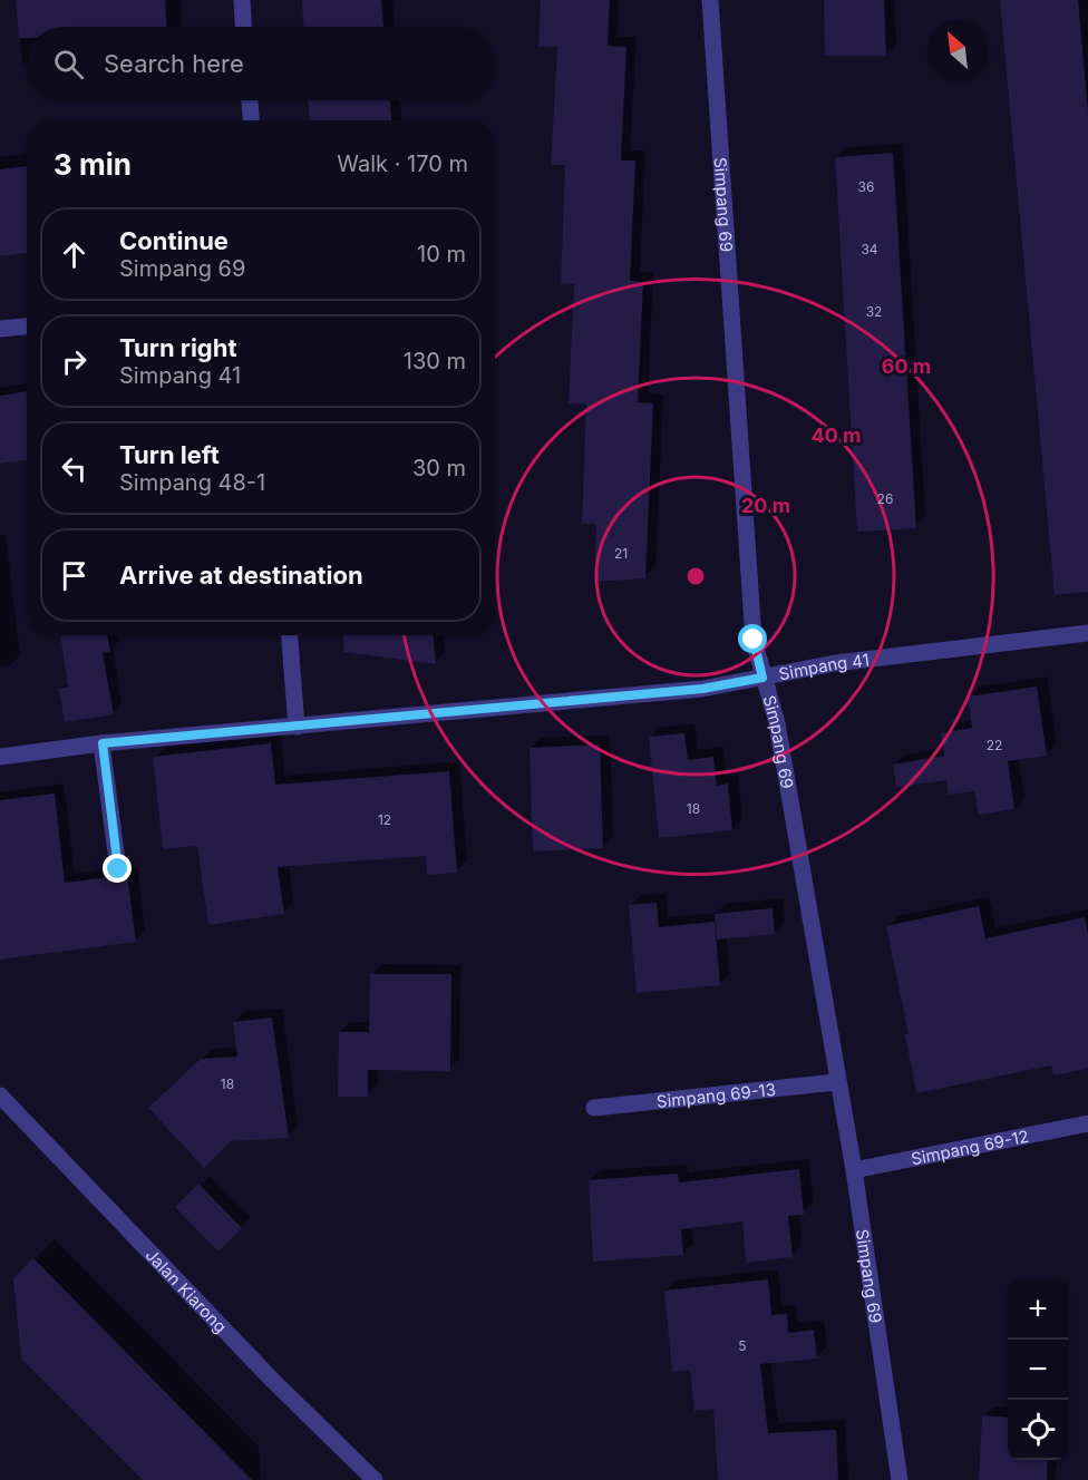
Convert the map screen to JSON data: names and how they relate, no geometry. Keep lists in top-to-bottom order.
{
  "streets": {
    "street": [
      "Simpang 69",
      "Simpang 41",
      "Simpang 69-13",
      "Simpang 69-12",
      "Jalan Kiarong"
    ]
  },
  "crossings": [
    ["Simpang 69", "Simpang 41"],
    ["Simpang 69", "Simpang 69-13"],
    ["Simpang 69", "Simpang 69-12"]
  ],
  "house_numbers": [
    "36",
    "34",
    "32",
    "26",
    "21",
    "22",
    "18",
    "12",
    "18",
    "5"
  ],
  "north": "top left",
  "page": {
    "search": "Search here",
    "heading": ["3 min", "Walk · 170 m"],
    "list": [
      ["Continue", "Simpang 69", "10 m"],
      ["Turn right", "Simpang 41", "130 m"],
      ["Turn left", "Simpang 48-1", "30 m"],
      "Arrive at destination"
    ],
    "map_buttons": ["+", "−"]
  },
  "rings": ["60 m", "40 m", "20 m"]
}
